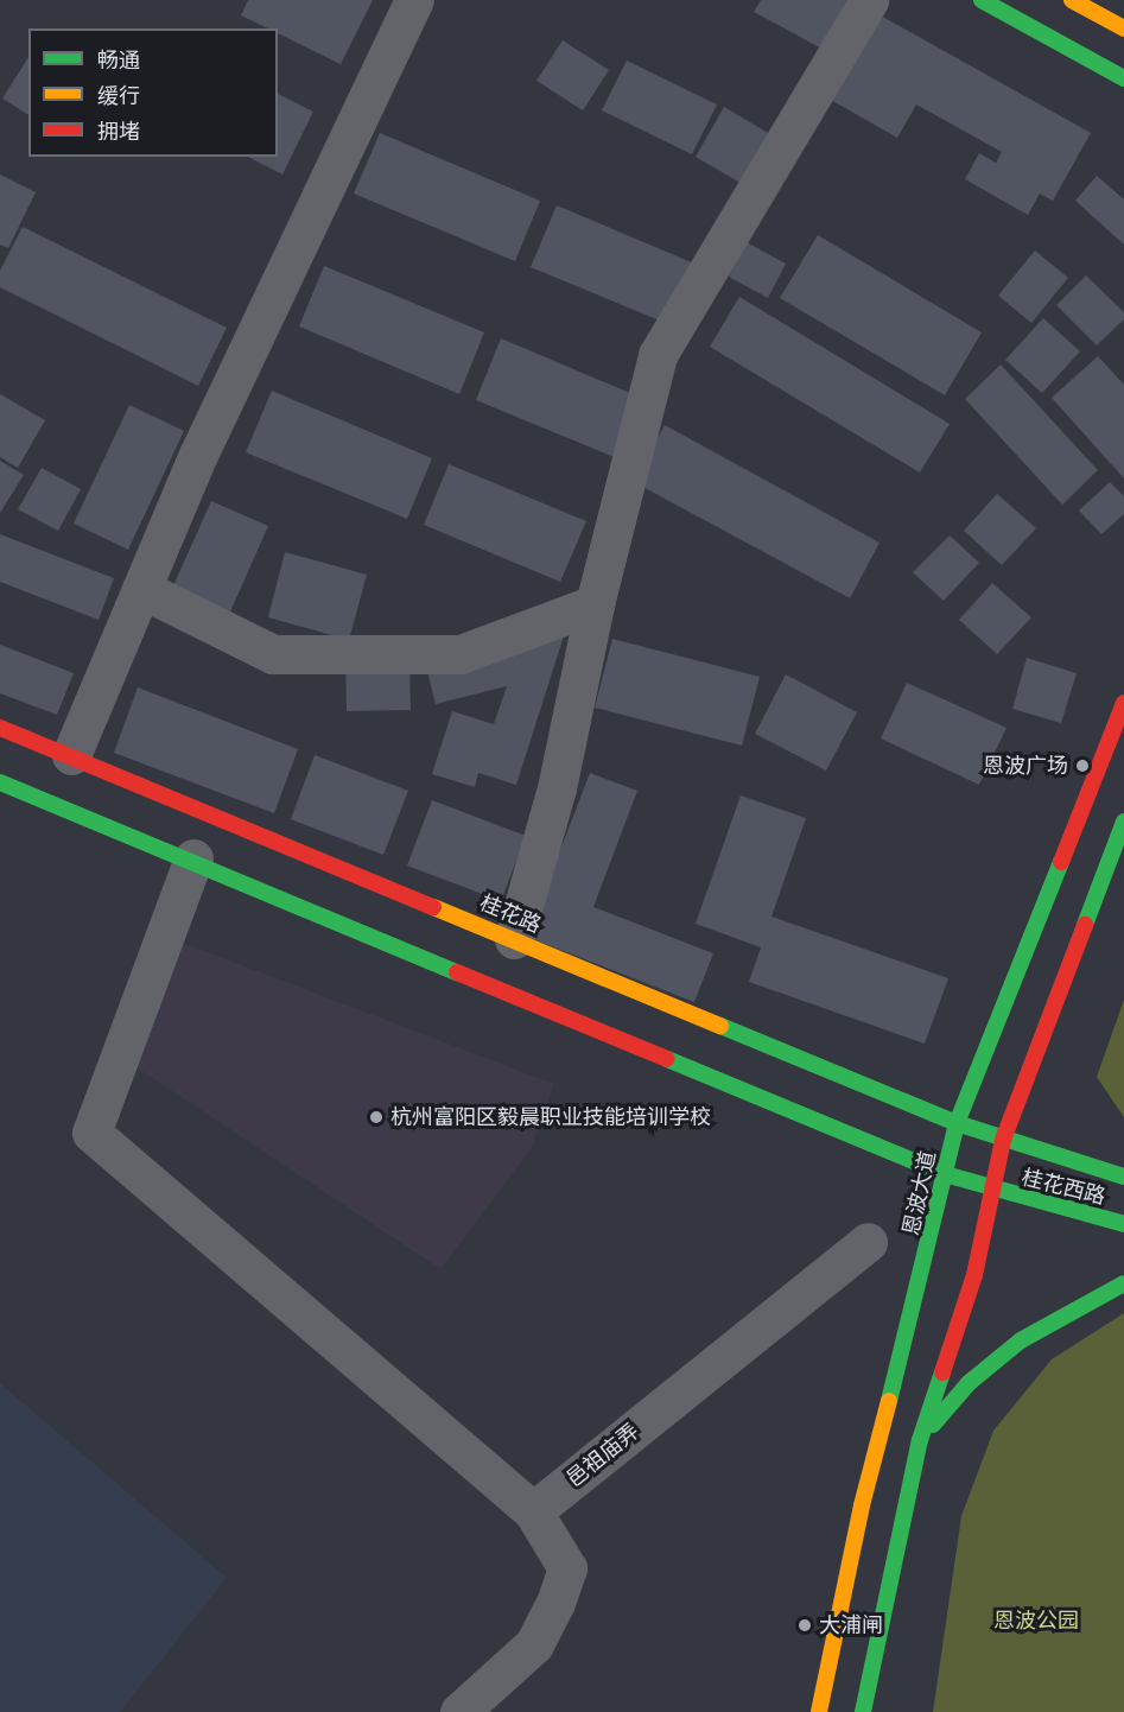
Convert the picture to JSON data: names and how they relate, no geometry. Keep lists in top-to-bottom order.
{
  "streets": {
    "main road": ["桂花路", "桂花西路", "恩波大道"],
    "street": ["邑祖庙弄"]
  },
  "crossings": [
    ["桂花路", "桂花西路"],
    ["桂花路", "恩波大道"],
    ["桂花西路", "恩波大道"]
  ],
  "parks": ["恩波公园"],
  "places": ["恩波广场", "杭州富阳区毅晨职业技能培训学校", "大浦闸"],
  "legend": ["畅通", "缓行", "拥堵"]
}
